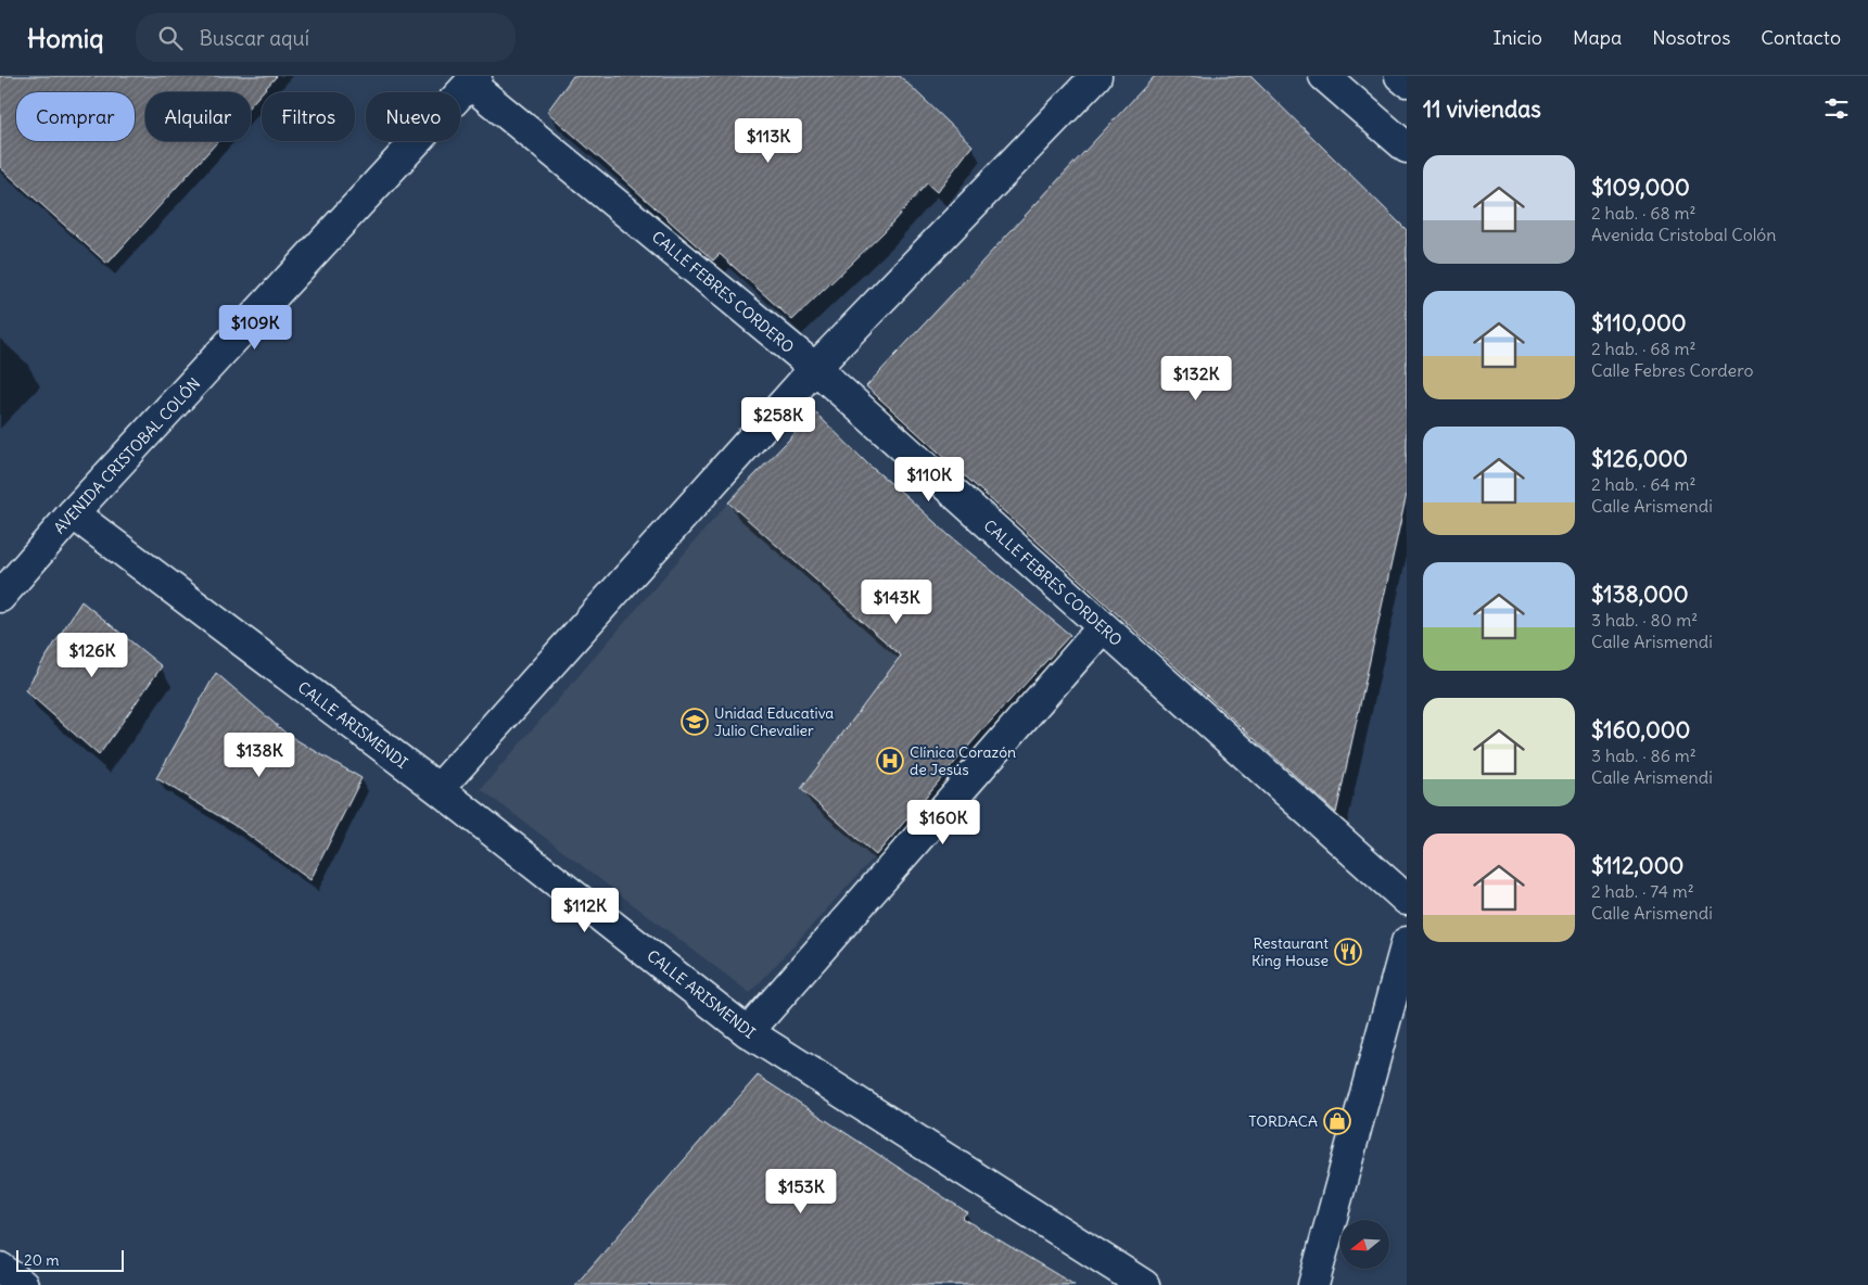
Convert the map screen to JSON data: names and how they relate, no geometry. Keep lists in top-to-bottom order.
{
  "streets": {
    "street": ["CALLE FEBRES CORDERO", "AVENIDA CRISTOBAL COLÓN", "CALLE ARISMENDI"]
  },
  "crossings": [
    ["CALLE FEBRES CORDERO", "AVENIDA CRISTOBAL COLÓN"],
    ["AVENIDA CRISTOBAL COLÓN", "CALLE ARISMENDI"]
  ],
  "places": {
    "school or university": ["Unidad Educativa Julio Chevalier"],
    "hospital": ["Clínica Corazón de Jesús"],
    "restaurant": ["Restaurant King House"],
    "shop": ["TORDACA"]
  },
  "scale_bar": "20 m",
  "north": "left",
  "page": {
    "header": "Homiq",
    "search": "Buscar aquí",
    "nav": [
      "Inicio",
      "Mapa",
      "Nosotros",
      "Contacto"
    ],
    "heading": "11 viviendas",
    "chip": [
      "Comprar",
      "Alquilar",
      "Filtros",
      "Nuevo"
    ],
    "price": [
      "$113K",
      "$109K",
      "$132K",
      "$258K",
      "$110K",
      "$143K",
      "$126K",
      "$138K",
      "$160K",
      "$112K",
      "$153K"
    ],
    "list": [
      {
        "name": "$109,000",
        "note": "2 hab. · 68 m² · Avenida Cristobal Colón"
      },
      {
        "name": "$110,000",
        "note": "2 hab. · 68 m² · Calle Febres Cordero"
      },
      {
        "name": "$126,000",
        "note": "2 hab. · 64 m² · Calle Arismendi"
      },
      {
        "name": "$138,000",
        "note": "3 hab. · 80 m² · Calle Arismendi"
      },
      {
        "name": "$160,000",
        "note": "3 hab. · 86 m² · Calle Arismendi"
      },
      {
        "name": "$112,000",
        "note": "2 hab. · 74 m² · Calle Arismendi"
      }
    ],
    "scale": "20 m"
  }
}
